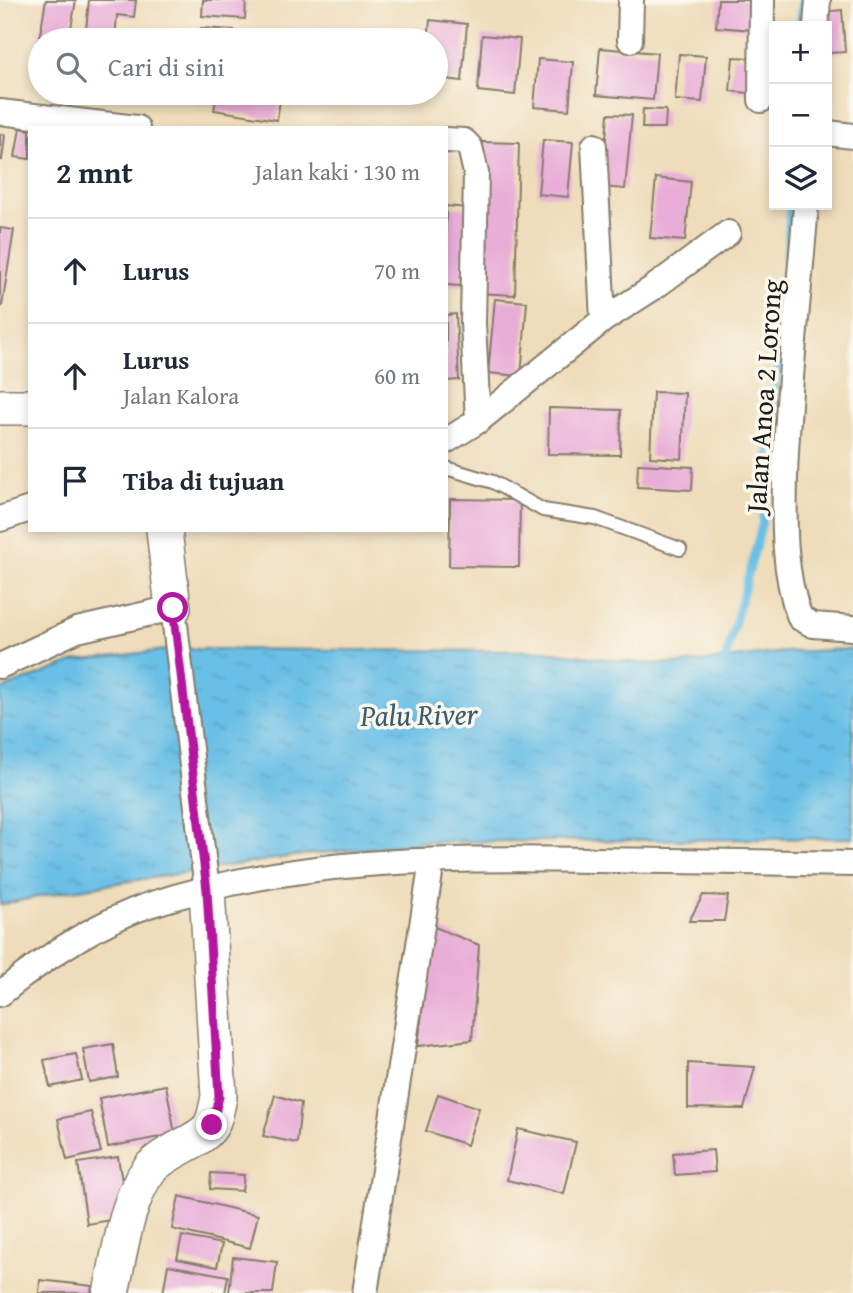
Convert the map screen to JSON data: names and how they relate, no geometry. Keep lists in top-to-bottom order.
{
  "streets": {
    "street": ["Jalan Anoa 2 Lorong"]
  },
  "water": ["Palu River"],
  "page": {
    "map_buttons": ["+", "−"],
    "search": "Cari di sini",
    "heading": ["2 mnt", "Jalan kaki · 130 m"],
    "list": [
      ["Lurus", "70 m"],
      ["Lurus", "Jalan Kalora", "60 m"],
      "Tiba di tujuan"
    ]
  }
}
